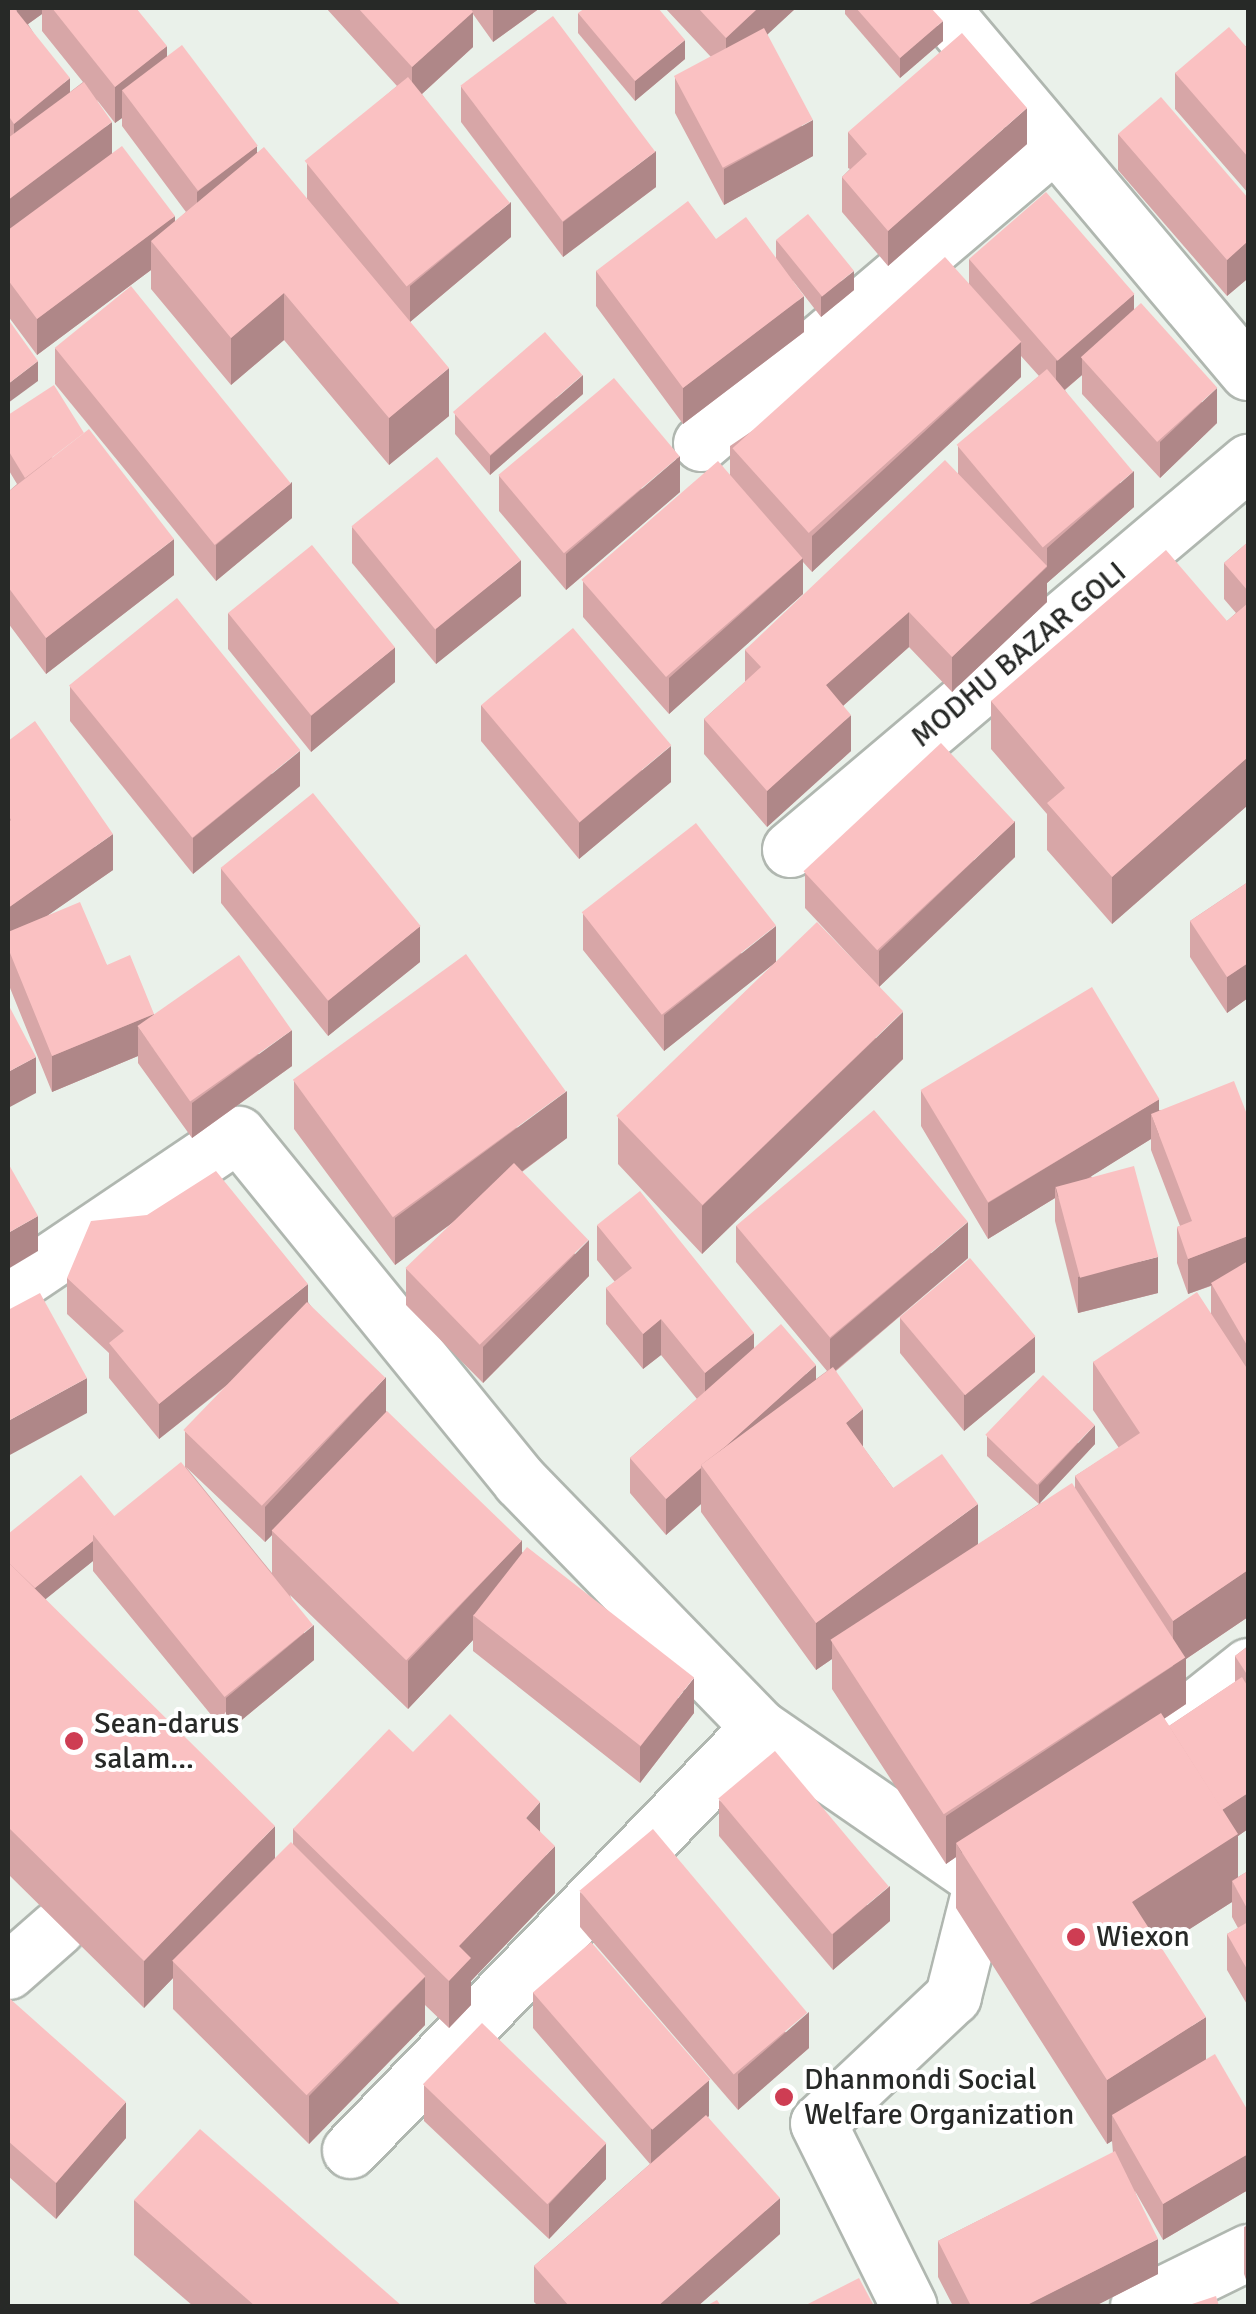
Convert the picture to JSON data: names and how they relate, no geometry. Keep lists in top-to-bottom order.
{
  "streets": {
    "street": ["MODHU BAZAR GOLI"]
  },
  "places": ["Sean-darus salam...", "Wiexon", "Dhanmondi Social Welfare Organization"]
}
